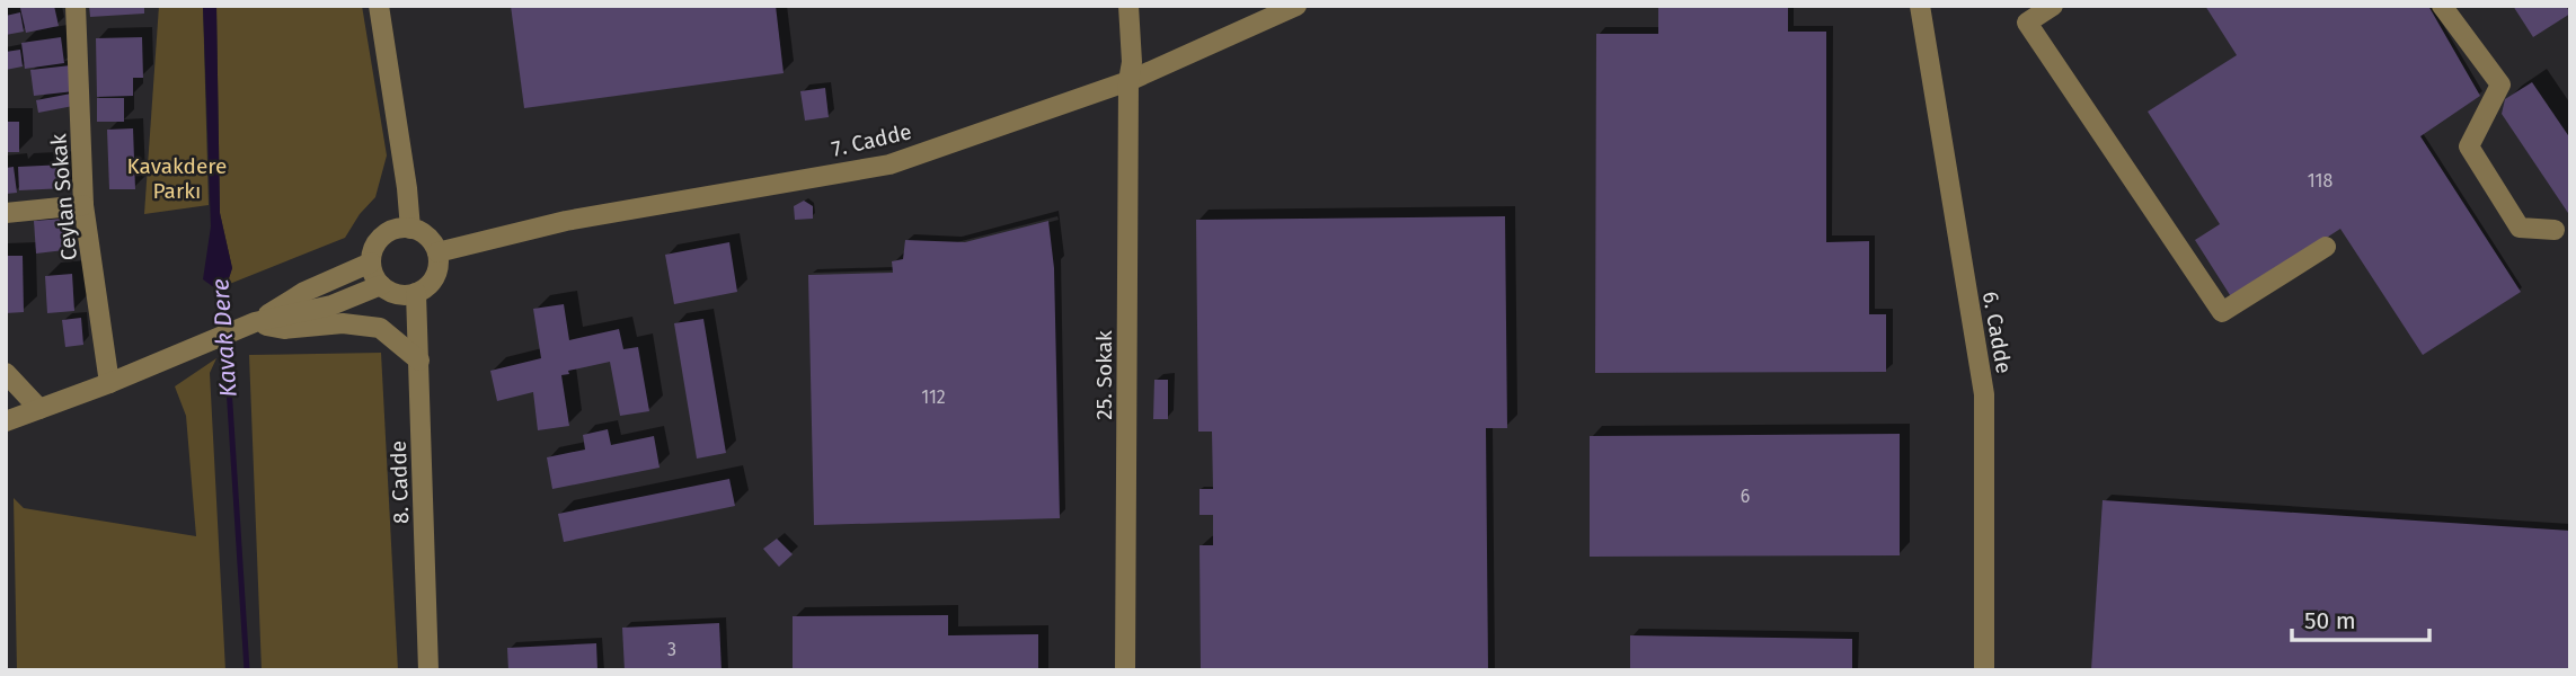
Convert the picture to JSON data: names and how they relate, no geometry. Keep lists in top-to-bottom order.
{
  "streets": {
    "street": [
      "7. Cadde",
      "Ceylan Sokak",
      "6. Cadde",
      "25. Sokak",
      "8. Cadde"
    ]
  },
  "crossings": [
    ["7. Cadde", "25. Sokak"],
    ["7. Cadde", "8. Cadde"]
  ],
  "water": ["Kavak Dere"],
  "parks": ["Kavakdere Parkı"],
  "house_numbers": [
    "118",
    "112",
    "6",
    "3"
  ],
  "scale_bar": "50 m"
}
